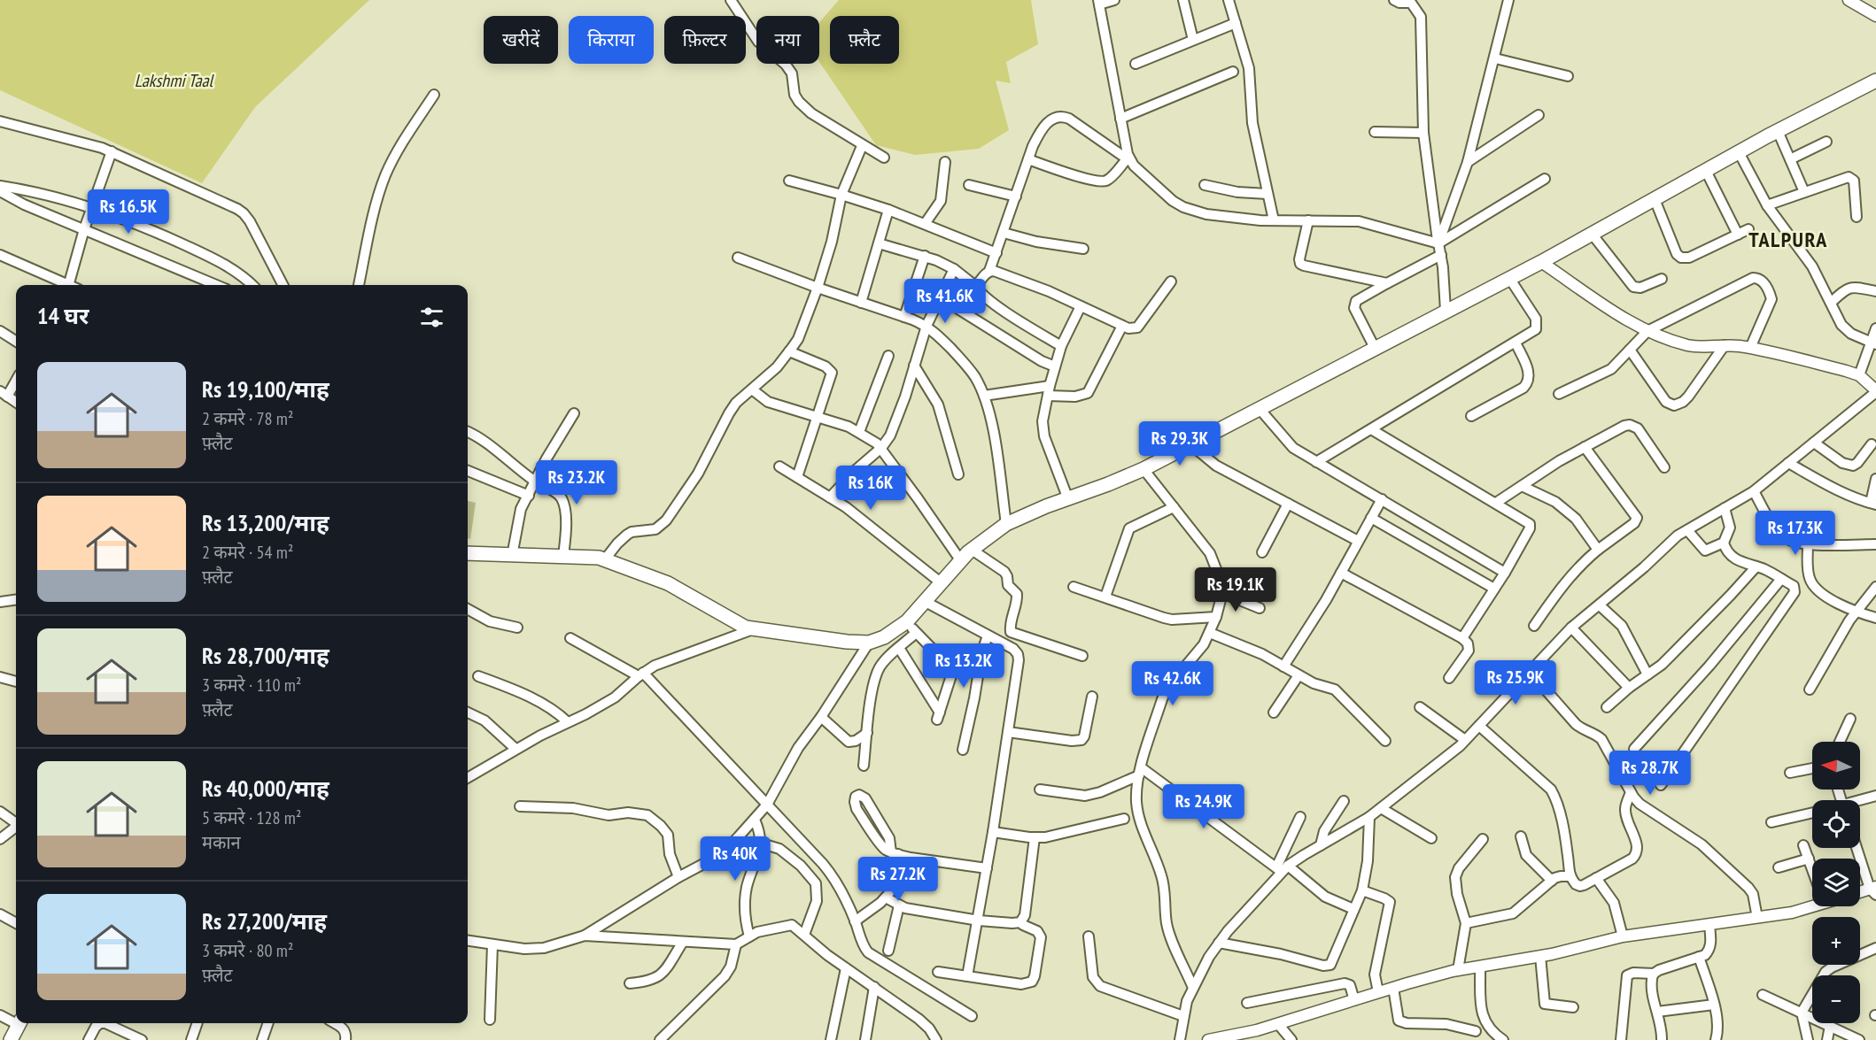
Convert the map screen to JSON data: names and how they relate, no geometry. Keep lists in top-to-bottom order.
{
  "districts": ["TALPURA"],
  "water": ["Lakshmi Taal"],
  "north": "left",
  "page": {
    "chip": [
      "खरीदें",
      "किराया",
      "फ़िल्टर",
      "नया",
      "फ़्लैट"
    ],
    "price": [
      "Rs 16.5K",
      "Rs 41.6K",
      "Rs 29.3K",
      "Rs 23.2K",
      "Rs 16K",
      "Rs 17.3K",
      "Rs 19.1K",
      "Rs 13.2K",
      "Rs 25.9K",
      "Rs 42.6K",
      "Rs 28.7K",
      "Rs 24.9K",
      "Rs 40K",
      "Rs 27.2K"
    ],
    "heading": "14 घर",
    "list": [
      {
        "name": "Rs 19,100/माह",
        "note": "2 कमरे · 78 m² · फ़्लैट"
      },
      {
        "name": "Rs 13,200/माह",
        "note": "2 कमरे · 54 m² · फ़्लैट"
      },
      {
        "name": "Rs 28,700/माह",
        "note": "3 कमरे · 110 m² · फ़्लैट"
      },
      {
        "name": "Rs 40,000/माह",
        "note": "5 कमरे · 128 m² · मकान"
      },
      {
        "name": "Rs 27,200/माह",
        "note": "3 कमरे · 80 m² · फ़्लैट"
      }
    ],
    "map_buttons": ["+", "−"]
  }
}
